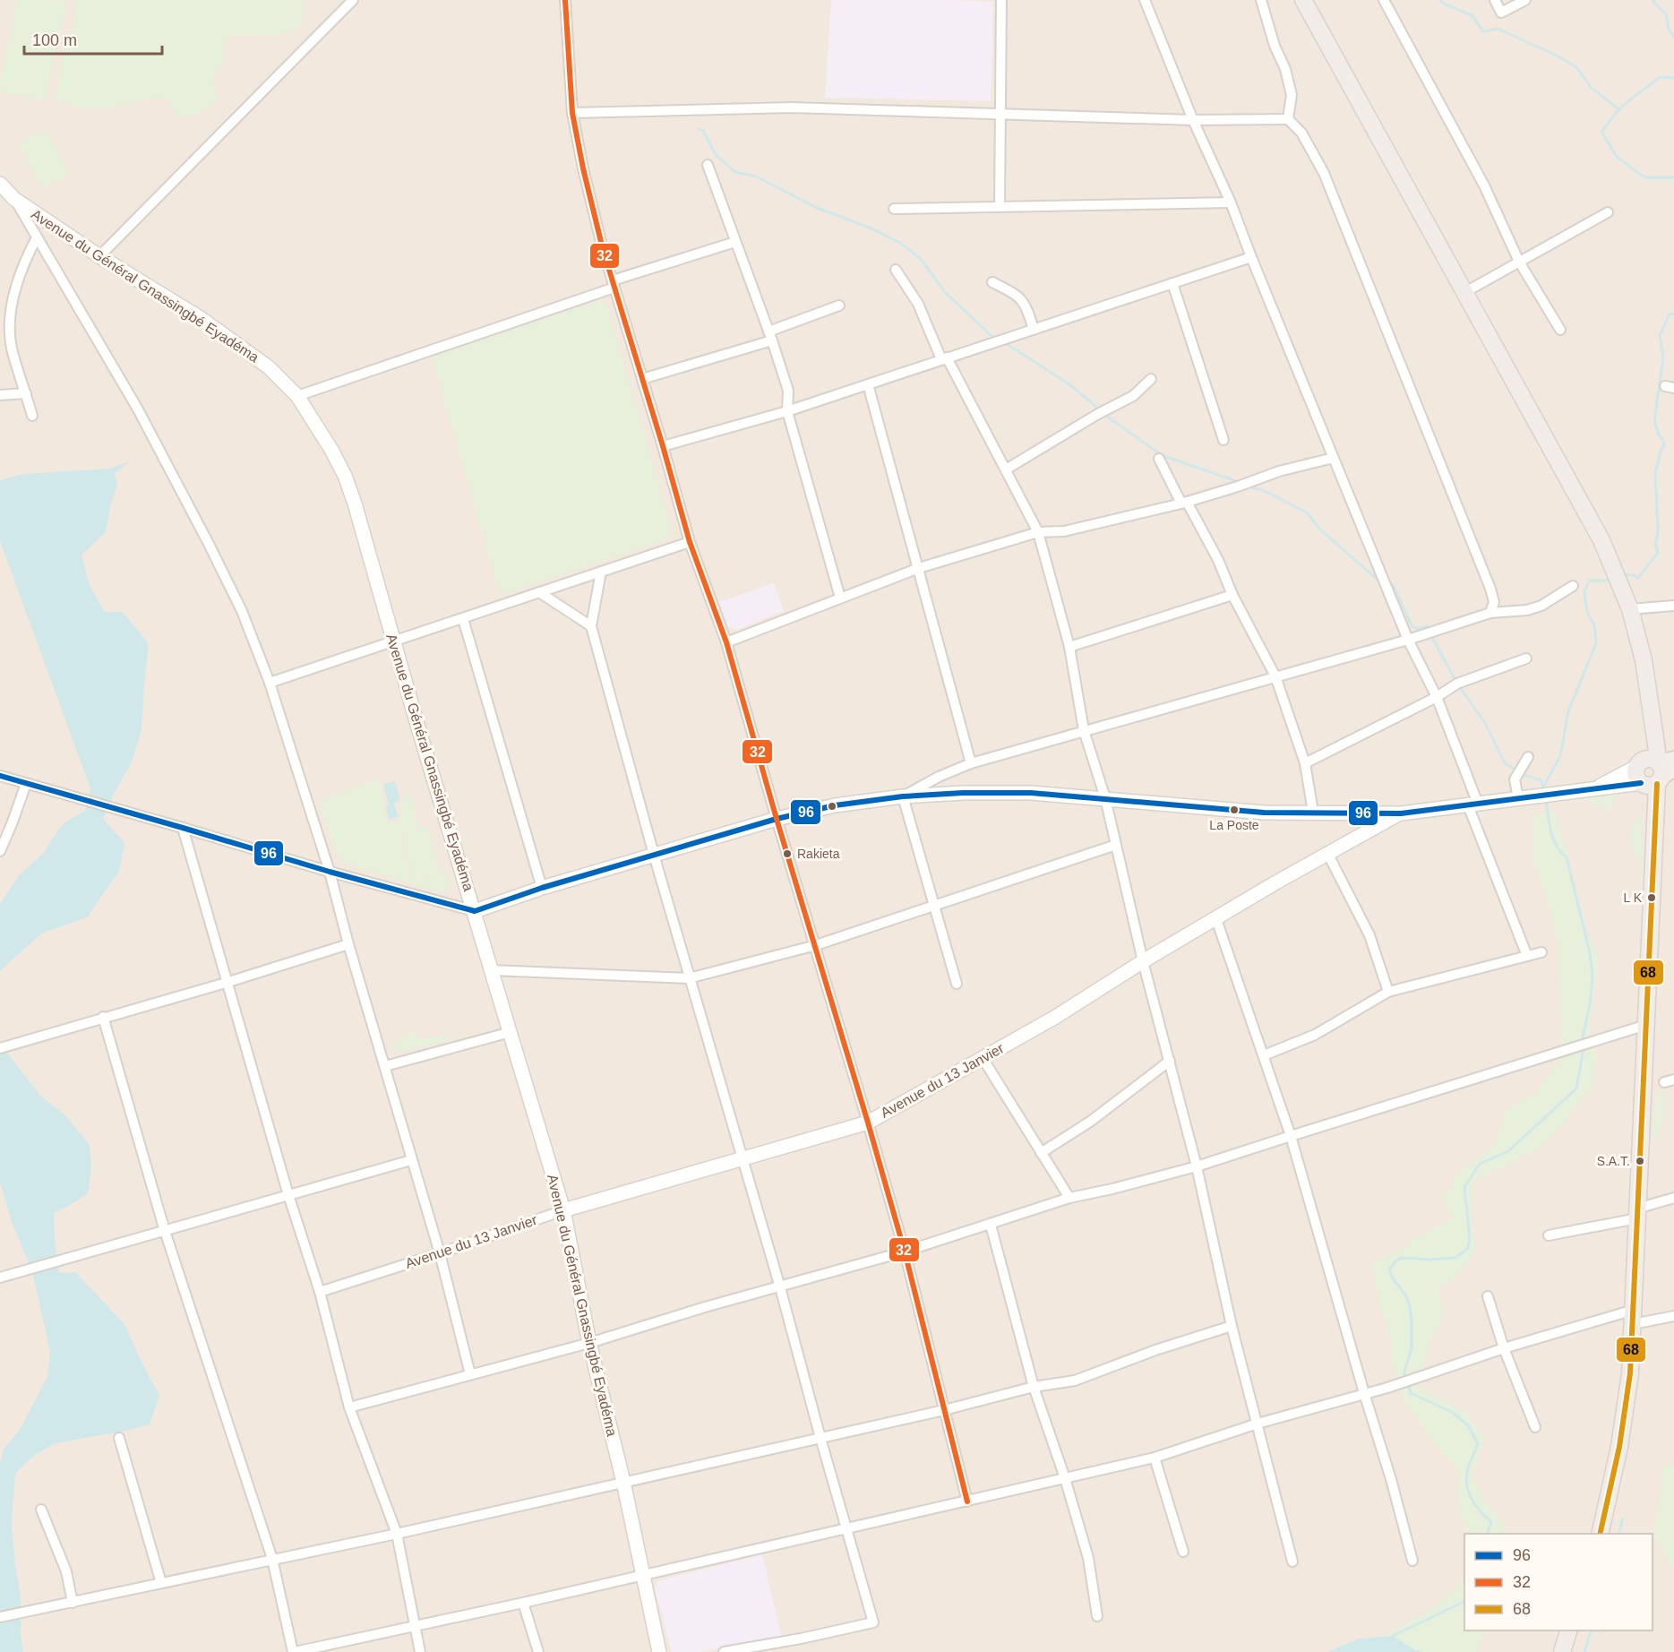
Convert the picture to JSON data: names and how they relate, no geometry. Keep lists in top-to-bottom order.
{
  "streets": {
    "main road": ["Avenue du Général Gnassingbé Eyadéma", "Avenue du 13 Janvier"]
  },
  "crossings": [
    ["Avenue du Général Gnassingbé Eyadéma", "Avenue du 13 Janvier"]
  ],
  "places": [
    "La Poste",
    "Rakieta",
    "L K",
    "S.A.T."
  ],
  "lines": ["transit line 32", "transit line 96", "transit line 68"],
  "legend": ["96", "32", "68"],
  "scale_bar": "100 m"
}
